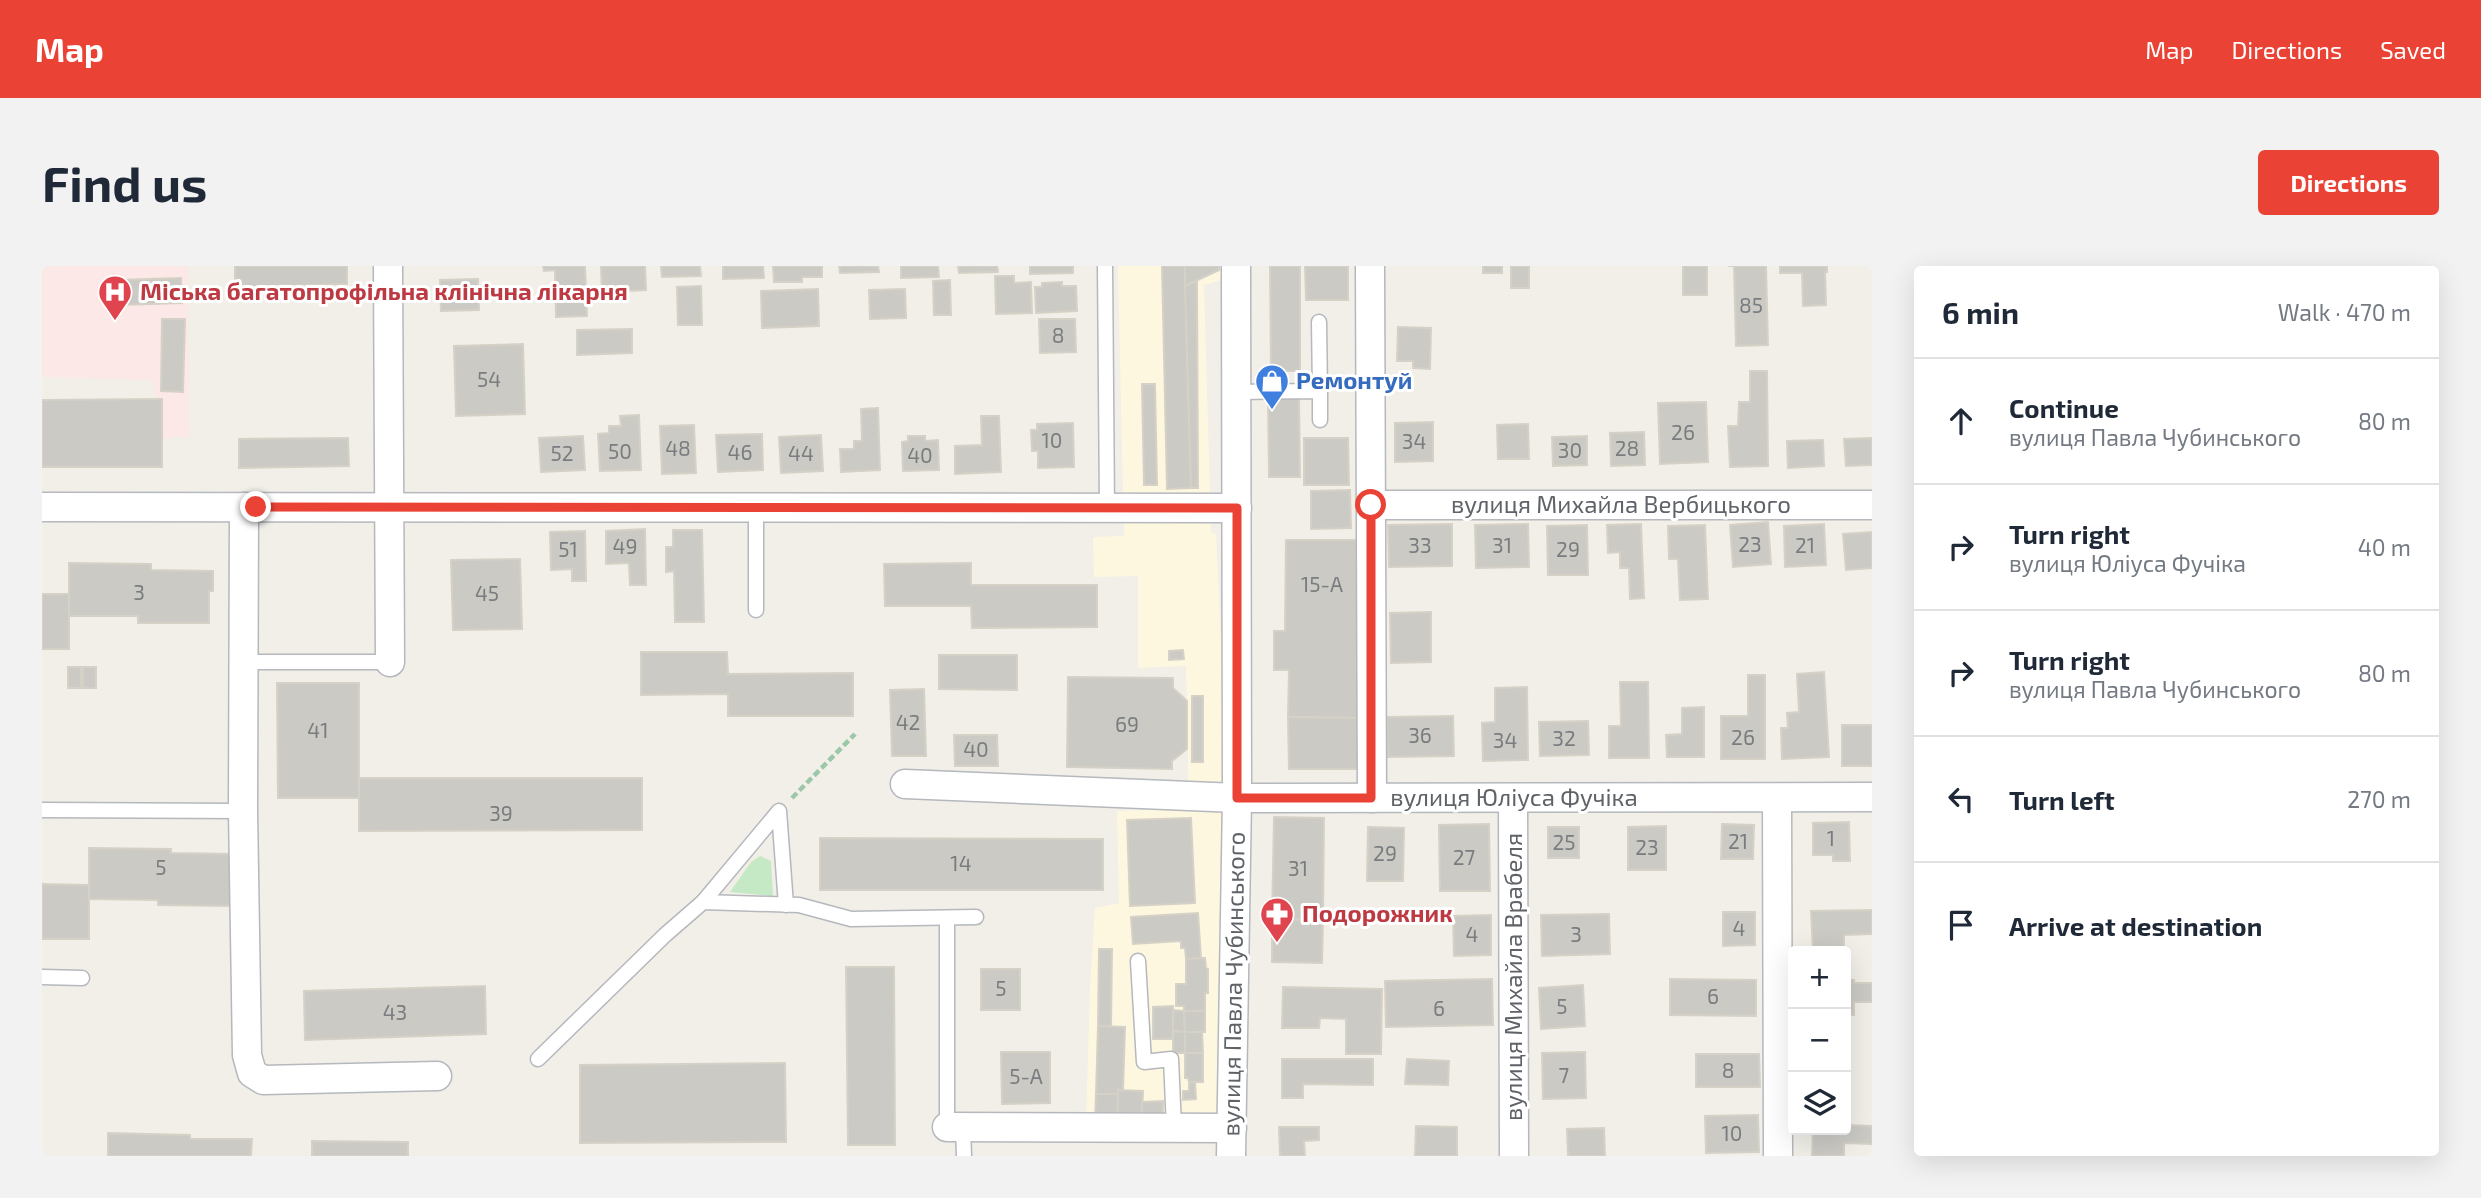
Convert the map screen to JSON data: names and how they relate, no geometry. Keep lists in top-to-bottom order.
{
  "streets": {
    "street": [
      "вулиця Михайла Вербицького",
      "вулиця Юліуса Фучіка",
      "вулиця Михайла Врабеля",
      "вулиця Павла Чубинського"
    ]
  },
  "crossings": [
    ["вулиця Юліуса Фучіка", "вулиця Михайла Врабеля"],
    ["вулиця Юліуса Фучіка", "вулиця Павла Чубинського"]
  ],
  "places": {
    "hospital": ["Міська багатопрофільна клінічна лікарня"],
    "shop": ["Ремонтуй"],
    "pharmacy": ["Подорожник"]
  },
  "house_numbers": [
    "85",
    "8",
    "54",
    "26",
    "10",
    "34",
    "48",
    "28",
    "30",
    "50",
    "46",
    "52",
    "44",
    "40",
    "23",
    "33",
    "31",
    "21",
    "49",
    "51",
    "29",
    "15-А",
    "3",
    "45",
    "42",
    "69",
    "41",
    "36",
    "26",
    "32",
    "34",
    "40",
    "39",
    "1",
    "21",
    "25",
    "23",
    "29",
    "27",
    "14",
    "5",
    "31",
    "4",
    "4",
    "3",
    "5",
    "6",
    "5",
    "6",
    "43",
    "8",
    "7",
    "5-А",
    "10"
  ],
  "page": {
    "header": "Map",
    "nav": ["Map", "Directions", "Saved"],
    "buttons": "Directions",
    "title": "Find us",
    "heading": ["6 min", "Walk · 470 m"],
    "list": [
      ["Continue", "вулиця Павла Чубинського", "80 m"],
      ["Turn right", "вулиця Юліуса Фучіка", "40 m"],
      ["Turn right", "вулиця Павла Чубинського", "80 m"],
      ["Turn left", "270 m"],
      "Arrive at destination"
    ],
    "map_buttons": ["+", "−"]
  }
}
